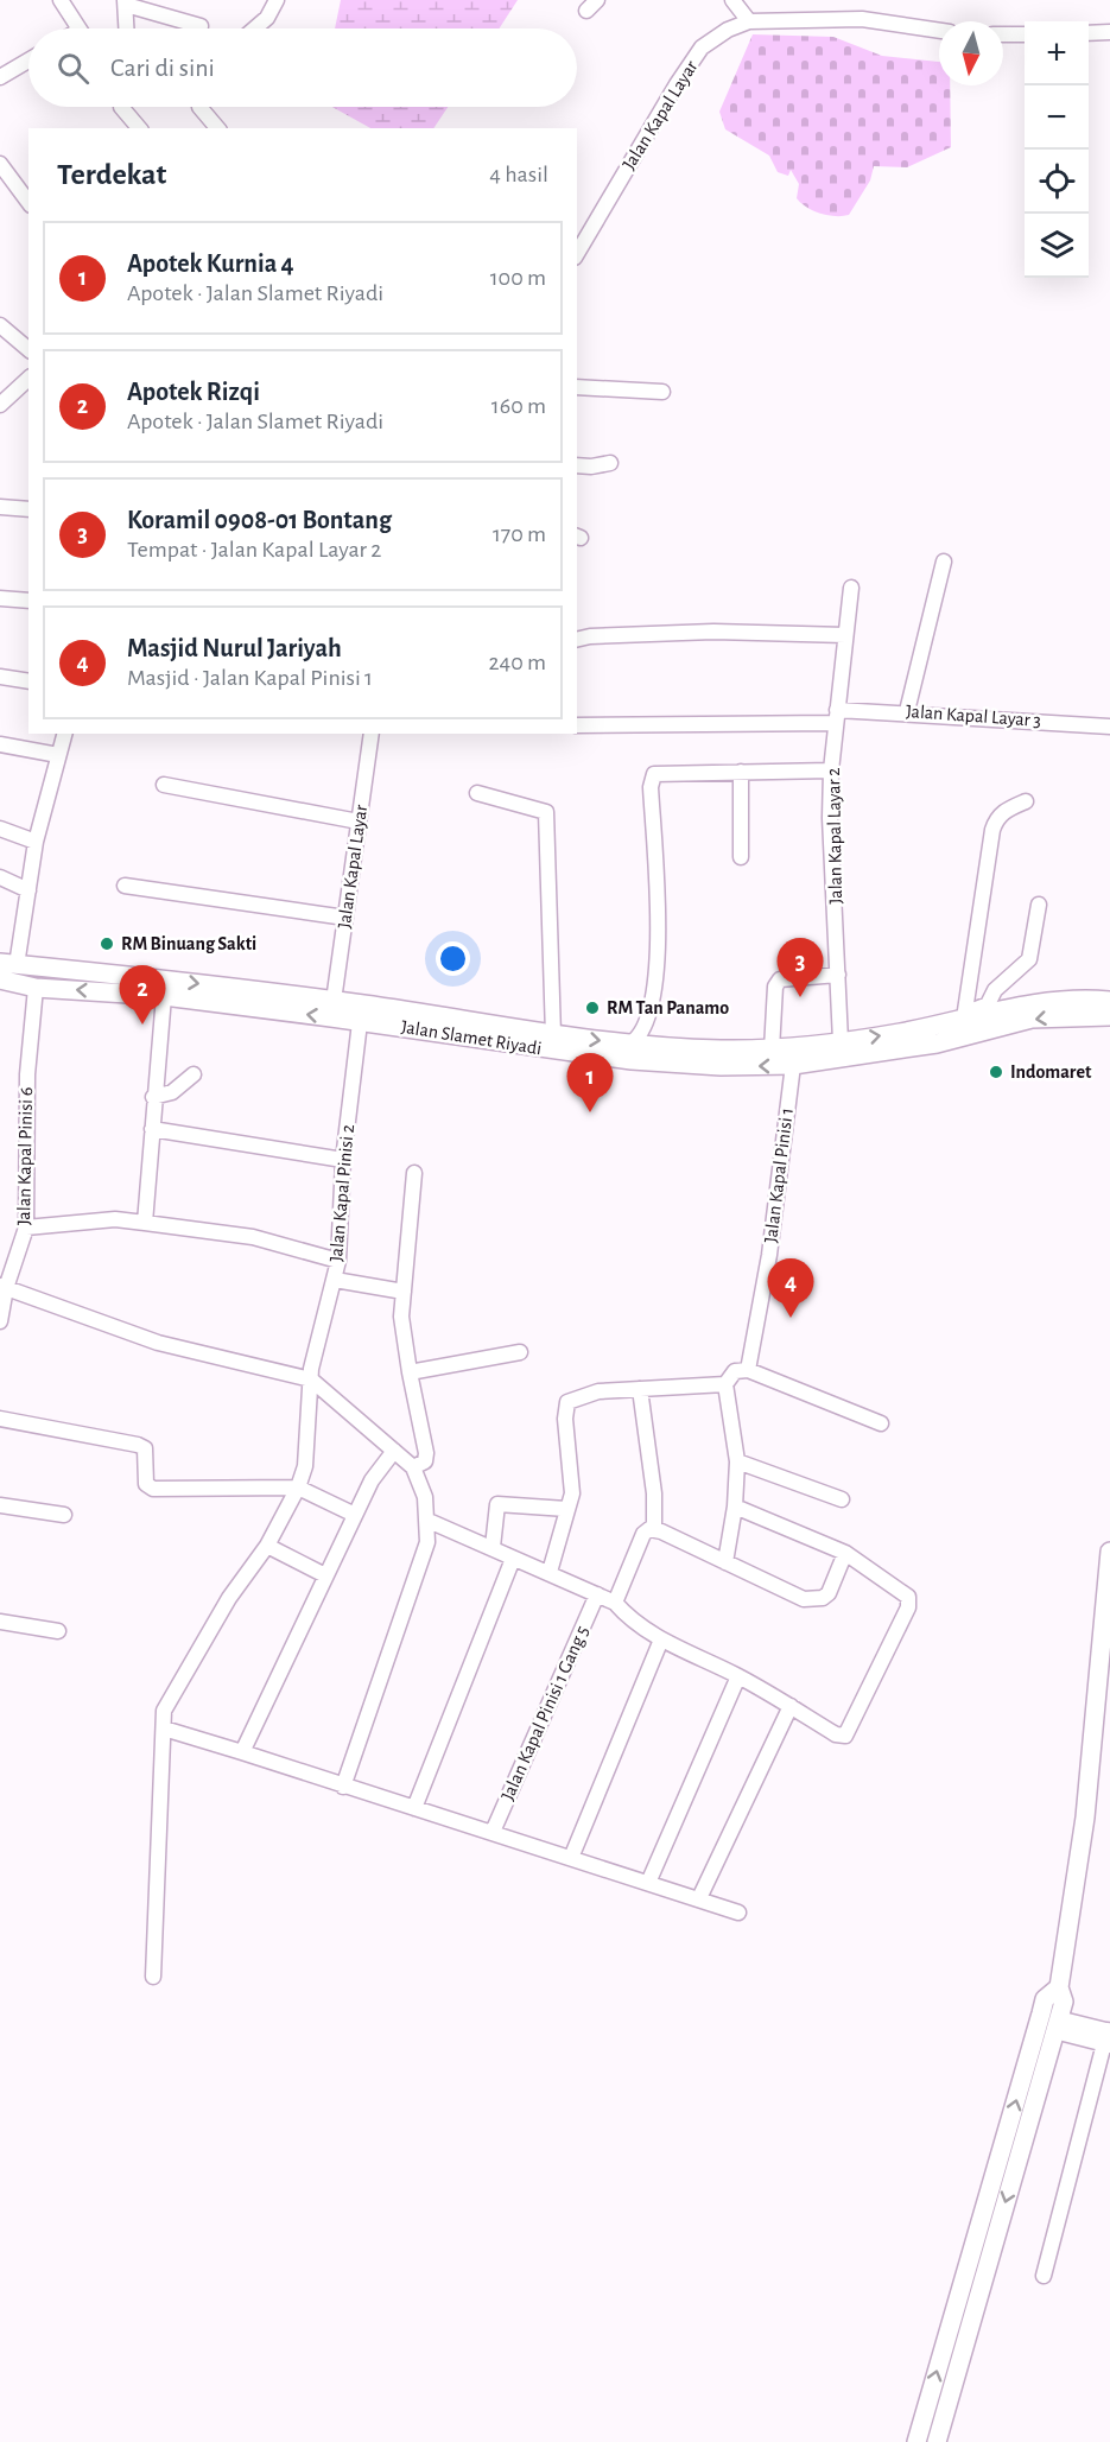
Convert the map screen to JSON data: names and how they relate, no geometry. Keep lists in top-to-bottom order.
{
  "streets": {
    "street": [
      "Jalan Kapal Layar",
      "Jalan Kapal Layar 3",
      "Jalan Kapal Layar 2",
      "Jalan Slamet Riyadi",
      "Jalan Kapal Pinisi 6",
      "Jalan Kapal Pinisi 1",
      "Jalan Kapal Pinisi 2",
      "Jalan Kapal Pinisi 1 Gang 5"
    ]
  },
  "crossings": [
    ["Jalan Kapal Layar", "Jalan Slamet Riyadi"],
    ["Jalan Kapal Layar 3", "Jalan Kapal Layar 2"],
    ["Jalan Kapal Layar 2", "Jalan Slamet Riyadi"],
    ["Jalan Slamet Riyadi", "Jalan Kapal Pinisi 6"],
    ["Jalan Slamet Riyadi", "Jalan Kapal Pinisi 1"],
    ["Jalan Slamet Riyadi", "Jalan Kapal Pinisi 2"]
  ],
  "places": ["RM Binuang Sakti", "RM Tan Panamo", "Indomaret"],
  "north": "bottom",
  "page": {
    "map_buttons": ["+", "−"],
    "search": "Cari di sini",
    "heading": ["Terdekat", "4 hasil"],
    "list": [
      {
        "mark": "1",
        "name": "Apotek Kurnia 4",
        "note": "Apotek · Jalan Slamet Riyadi",
        "value": "100 m"
      },
      {
        "mark": "2",
        "name": "Apotek Rizqi",
        "note": "Apotek · Jalan Slamet Riyadi",
        "value": "160 m"
      },
      {
        "mark": "3",
        "name": "Koramil 0908-01 Bontang",
        "note": "Tempat · Jalan Kapal Layar 2",
        "value": "170 m"
      },
      {
        "mark": "4",
        "name": "Masjid Nurul Jariyah",
        "note": "Masjid · Jalan Kapal Pinisi 1",
        "value": "240 m"
      }
    ],
    "pins": [
      "3",
      "2",
      "1",
      "4"
    ]
  }
}
